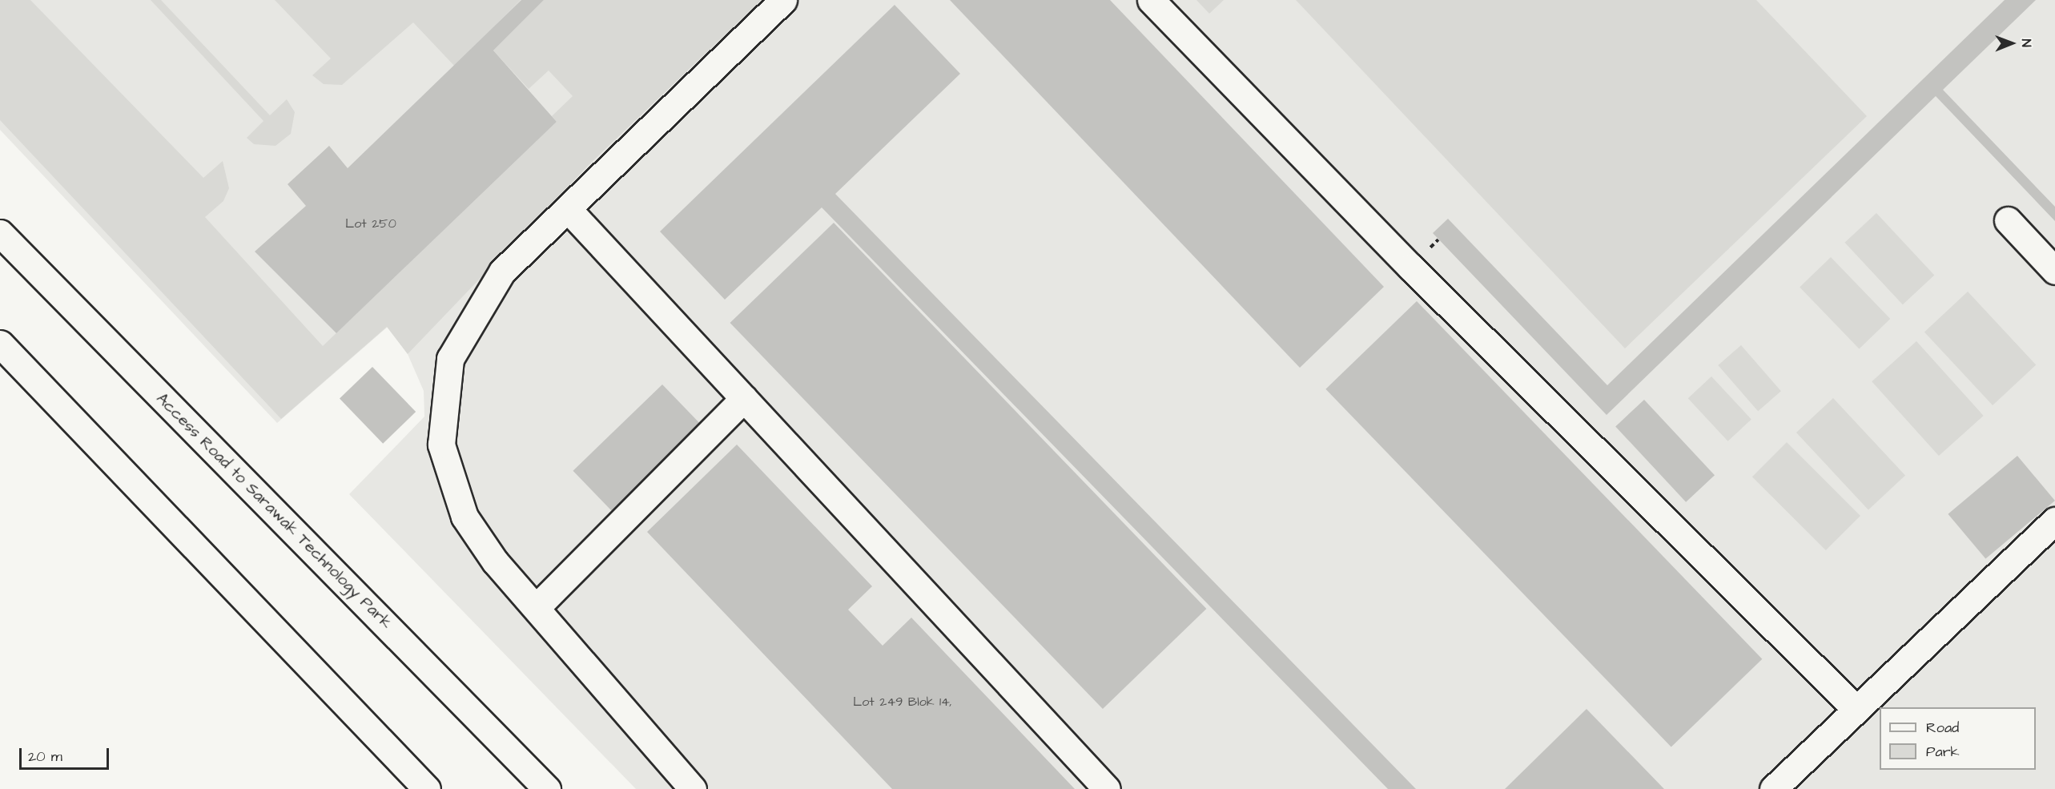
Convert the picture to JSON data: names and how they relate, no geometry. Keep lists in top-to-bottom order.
{
  "streets": {
    "street": ["Access Road to Sarawak Technology Park"]
  },
  "house_numbers": ["Lot 250", "Lot 249 Blok 14,"],
  "legend": ["Road", "Park"],
  "scale_bar": "20 m",
  "north": "right"
}
